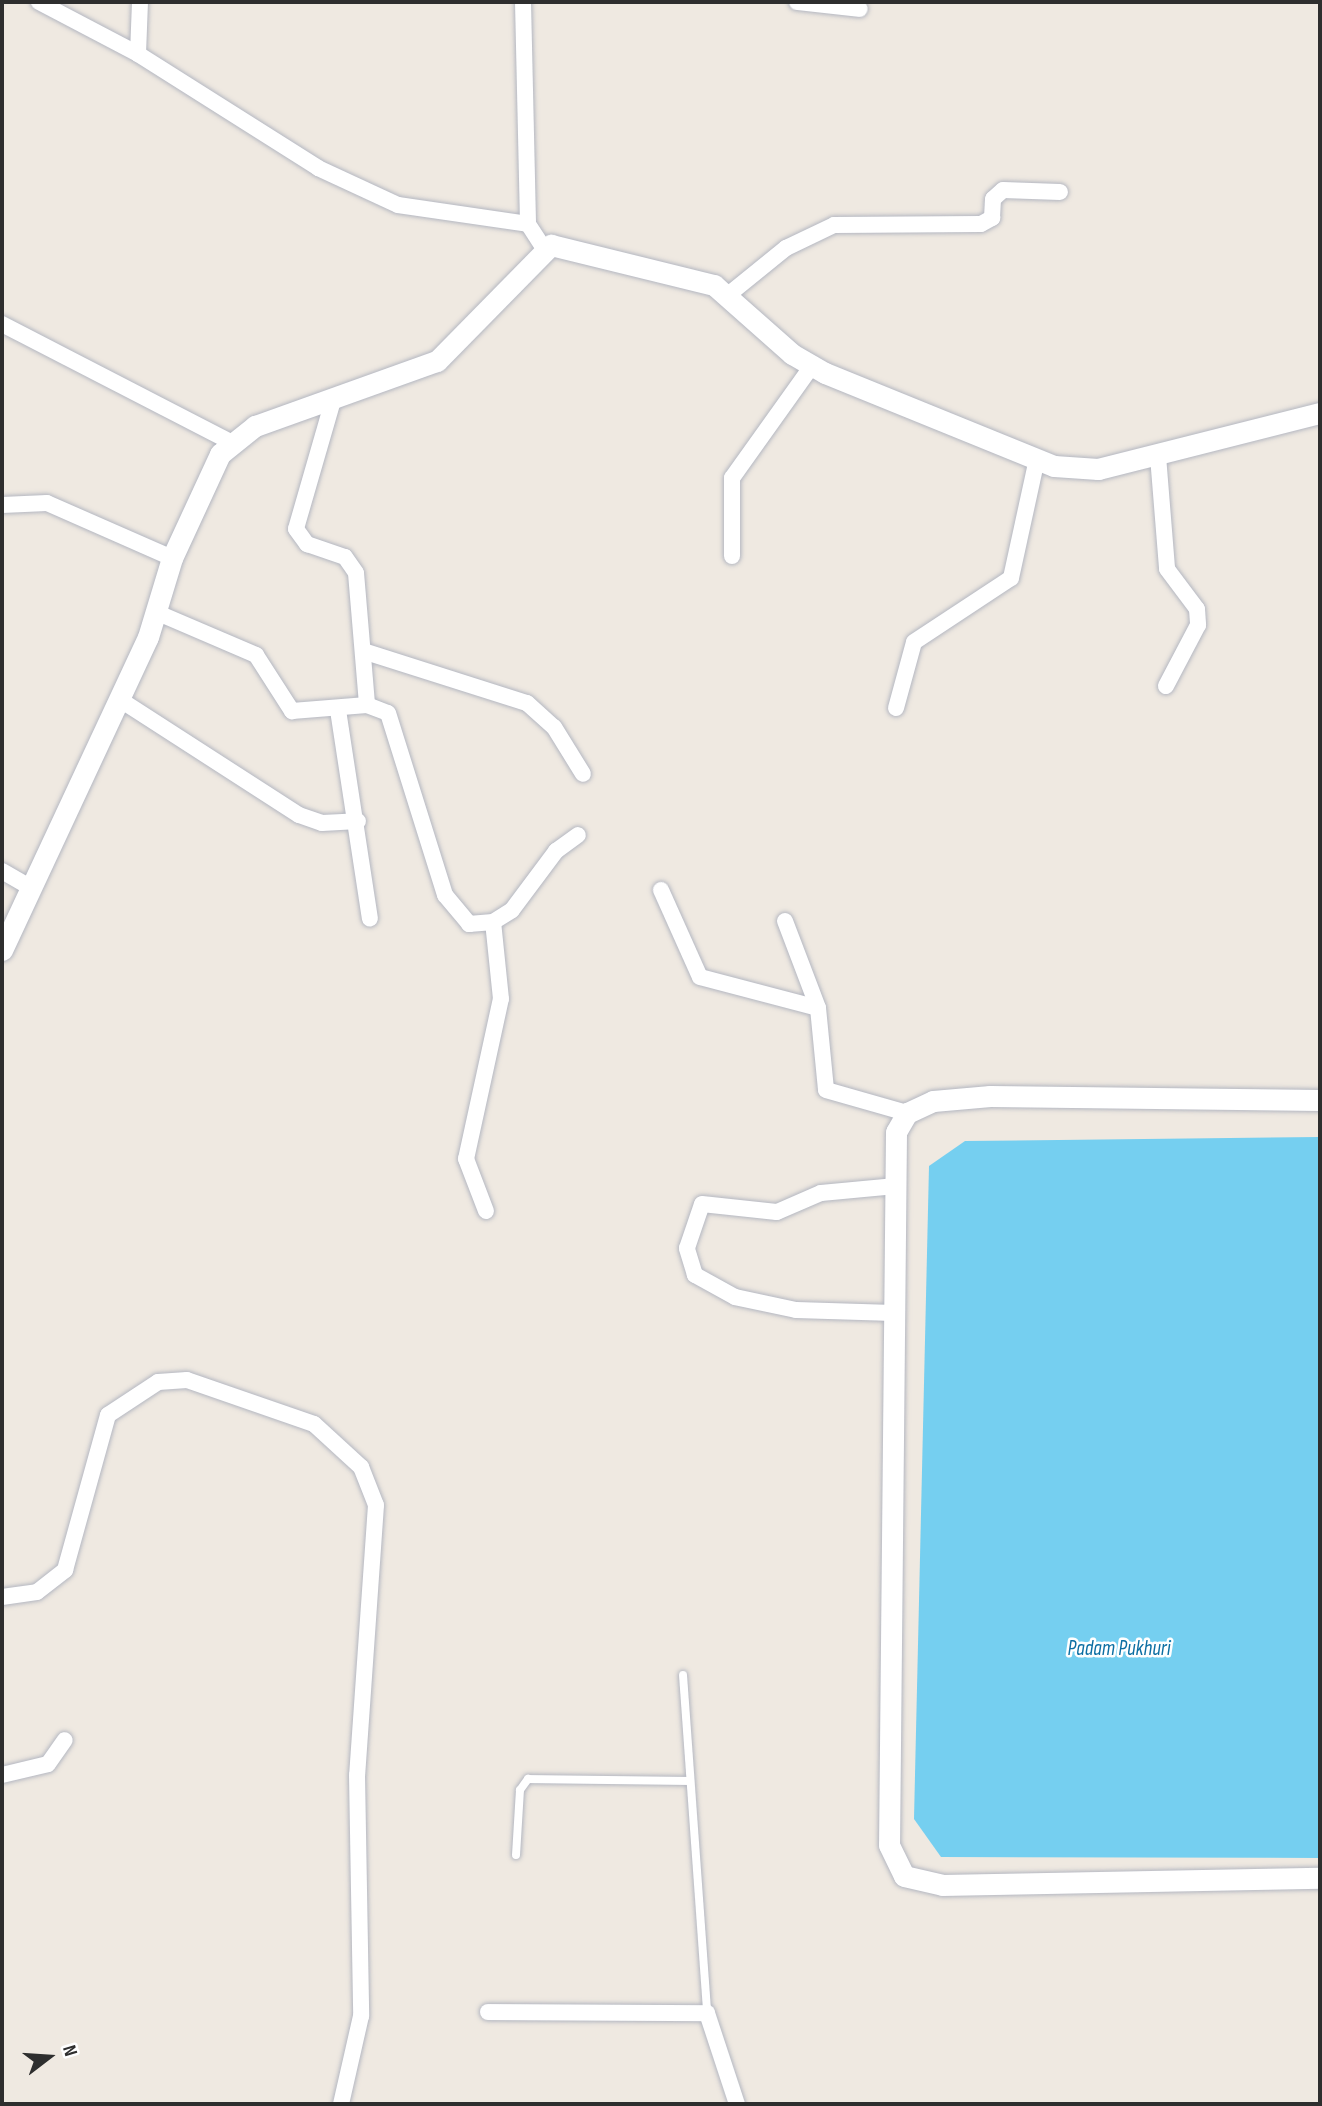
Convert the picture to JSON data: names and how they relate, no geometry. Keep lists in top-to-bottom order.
{
  "water": ["Padam Pukhuri"],
  "north": "right"
}
